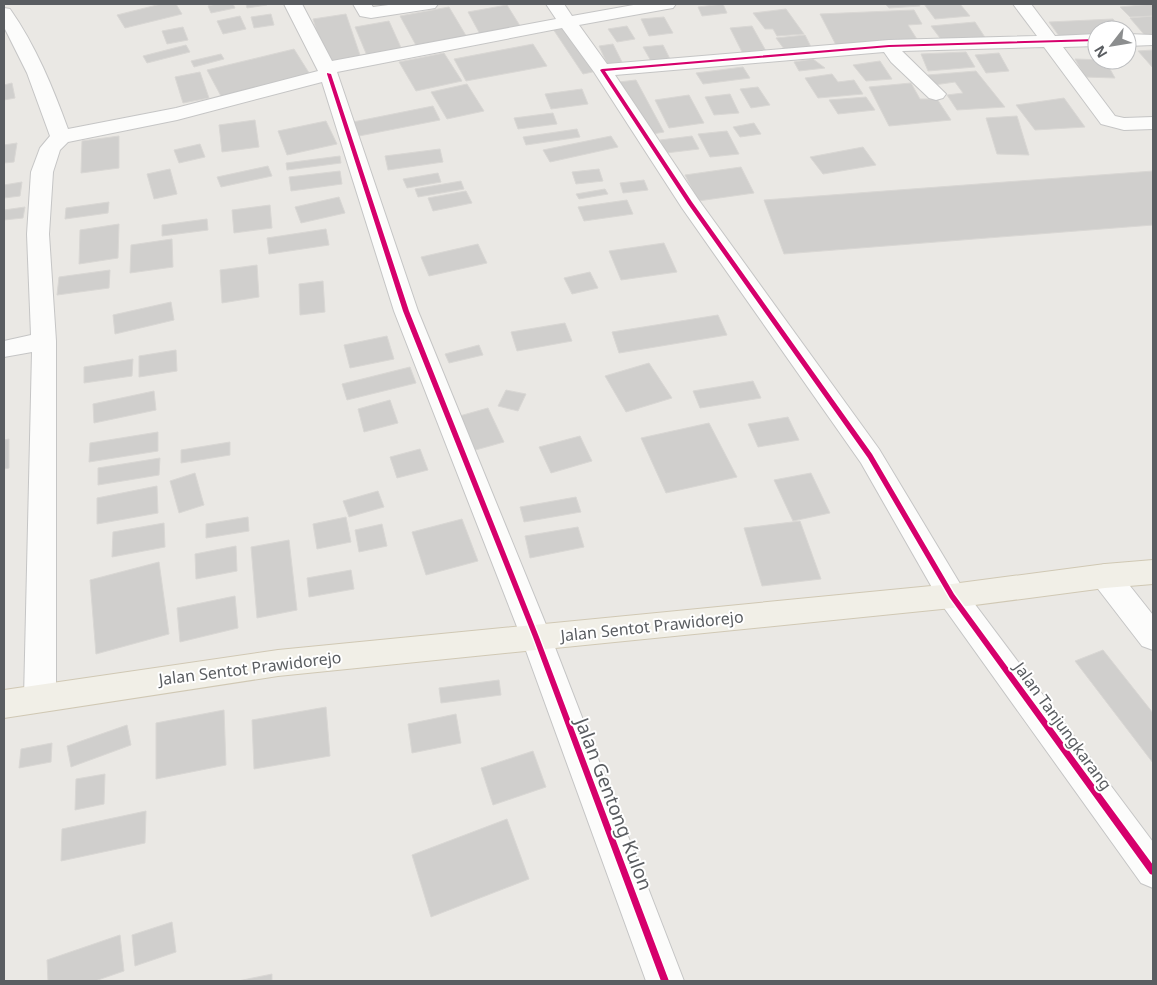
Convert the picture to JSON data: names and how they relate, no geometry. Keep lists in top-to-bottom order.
{
  "streets": {
    "main road": ["Jalan Sentot Prawidorejo"],
    "street": ["Jalan Tanjungkarang", "Jalan Gentong Kulon"]
  },
  "crossings": [
    ["Jalan Sentot Prawidorejo", "Jalan Tanjungkarang"],
    ["Jalan Sentot Prawidorejo", "Jalan Gentong Kulon"]
  ],
  "north": "bottom left"
}
